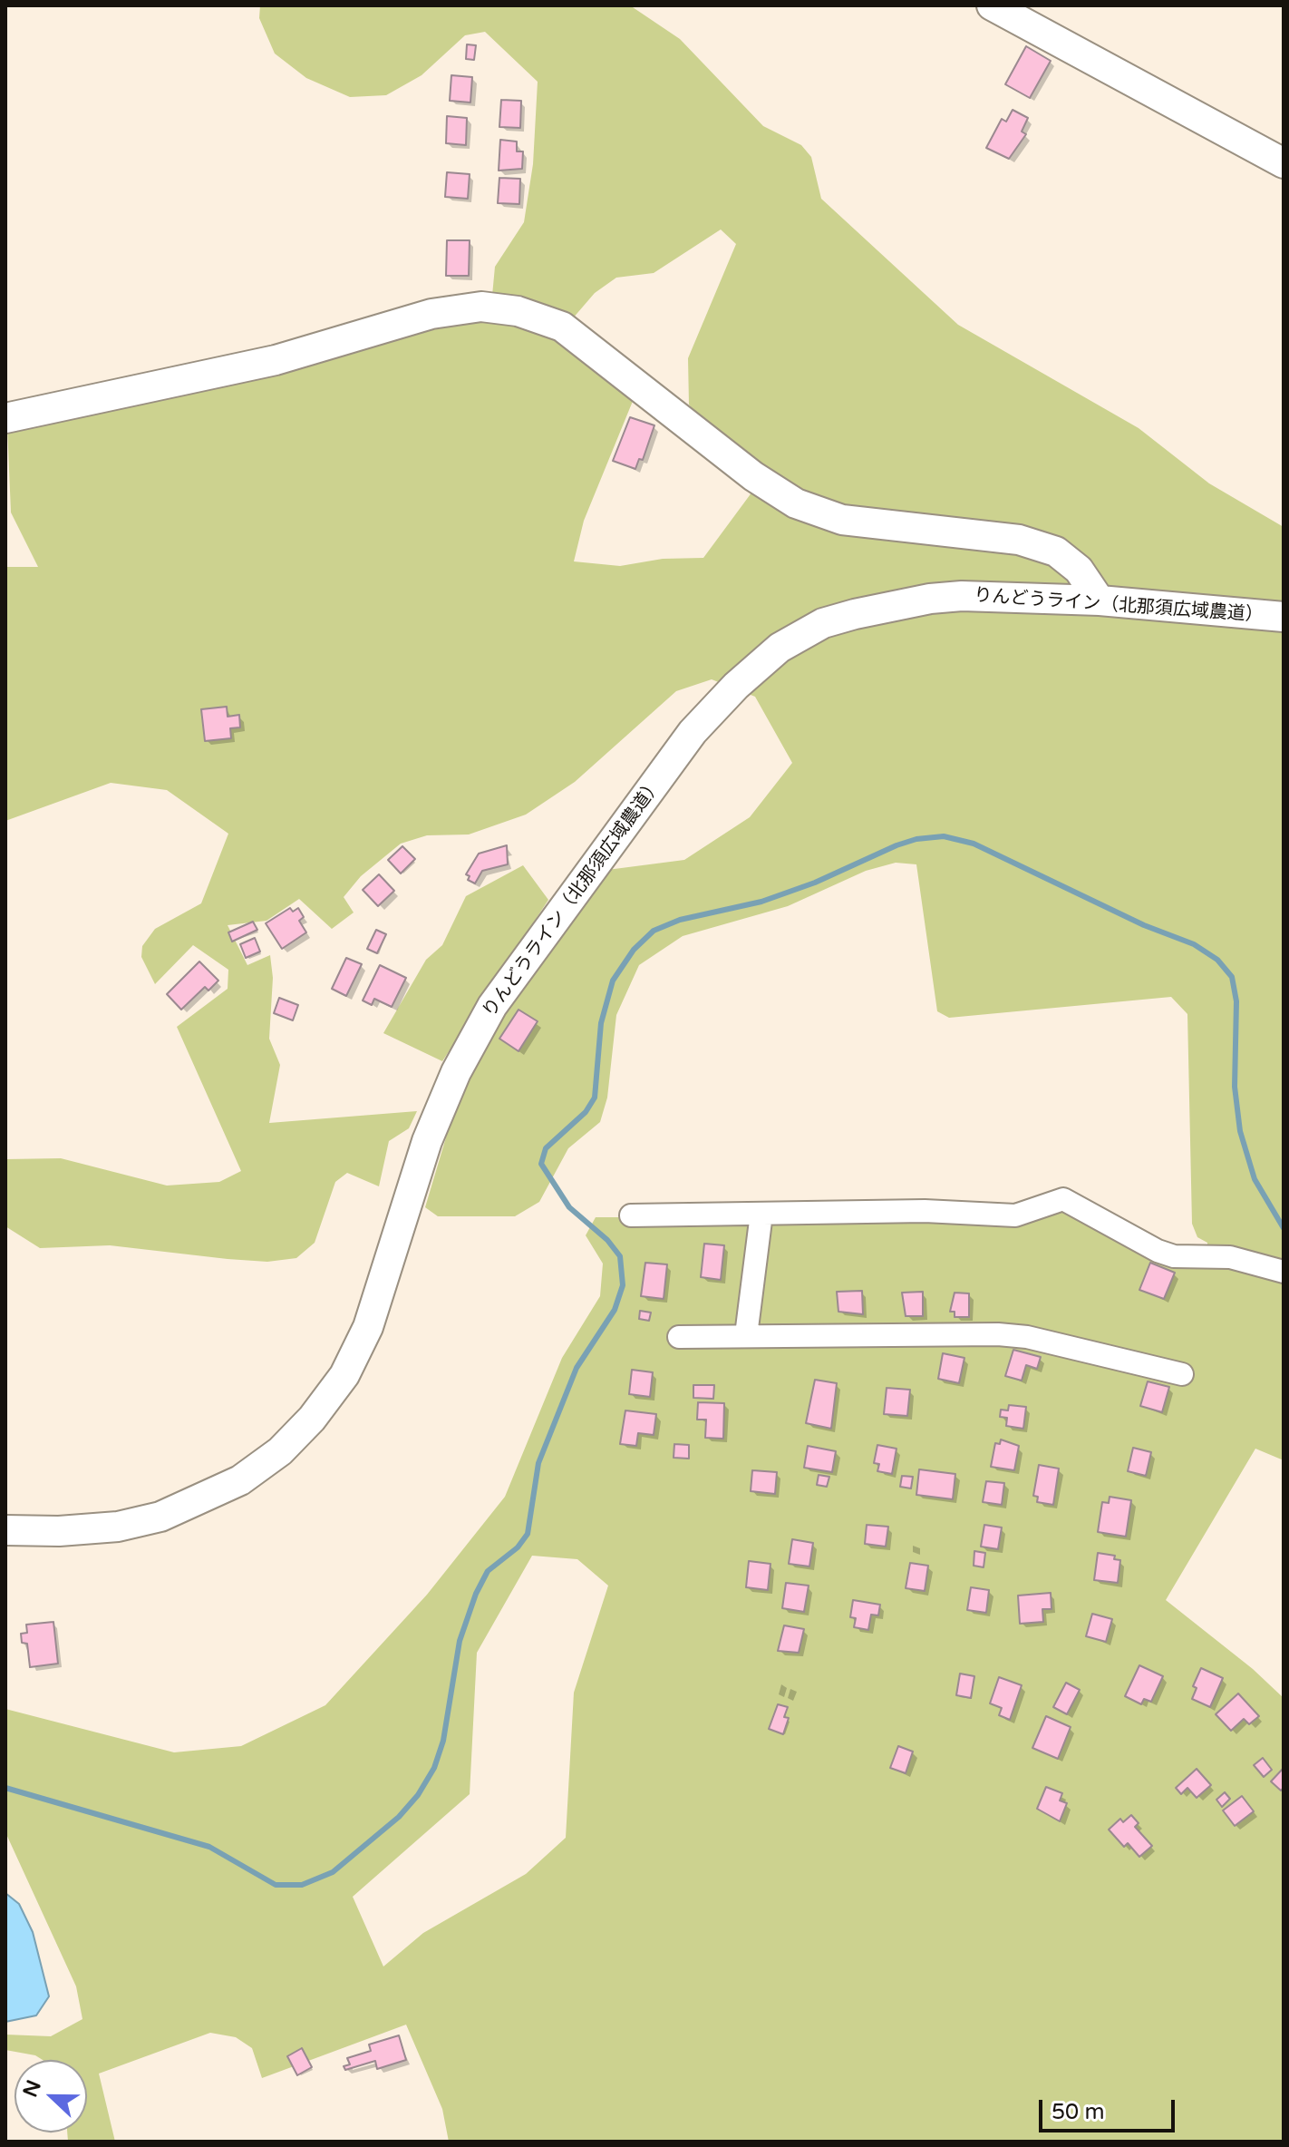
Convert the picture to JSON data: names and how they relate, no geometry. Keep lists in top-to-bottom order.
{
  "streets": {
    "street": ["りんどうライン（北那須広域農道）"]
  },
  "scale_bar": "50 m",
  "north": "left"
}
